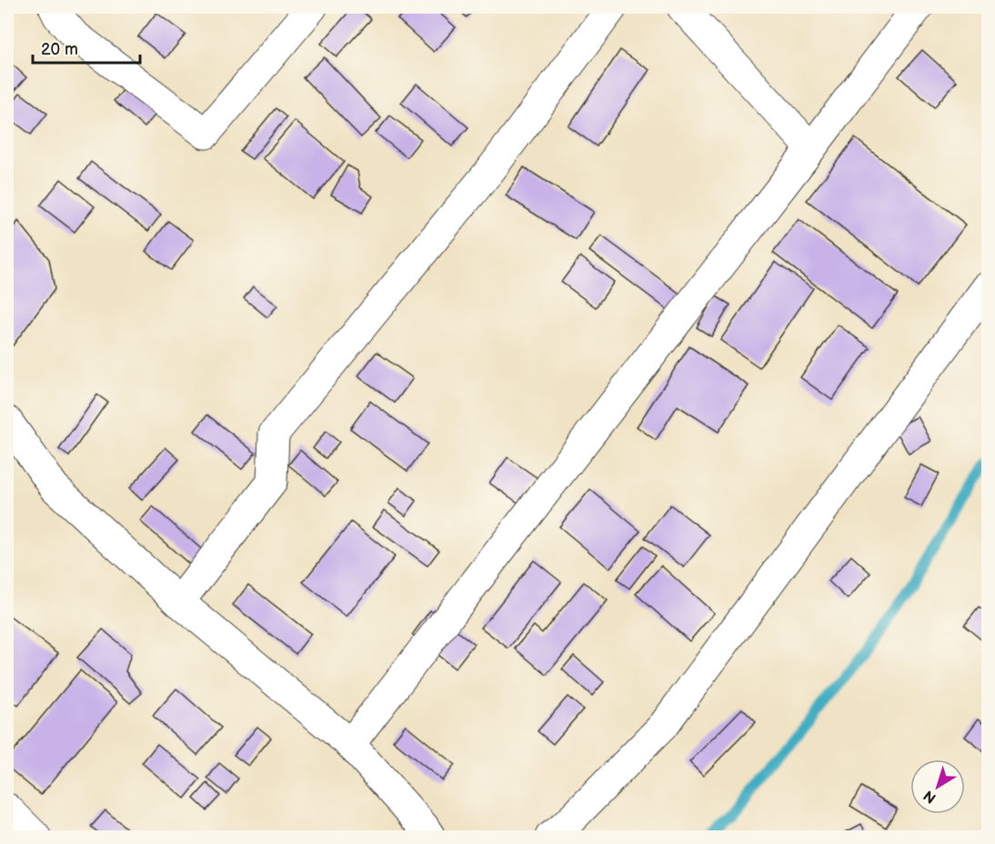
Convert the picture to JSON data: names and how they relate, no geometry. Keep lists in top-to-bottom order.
{
  "scale_bar": "20 m",
  "north": "bottom left"
}
